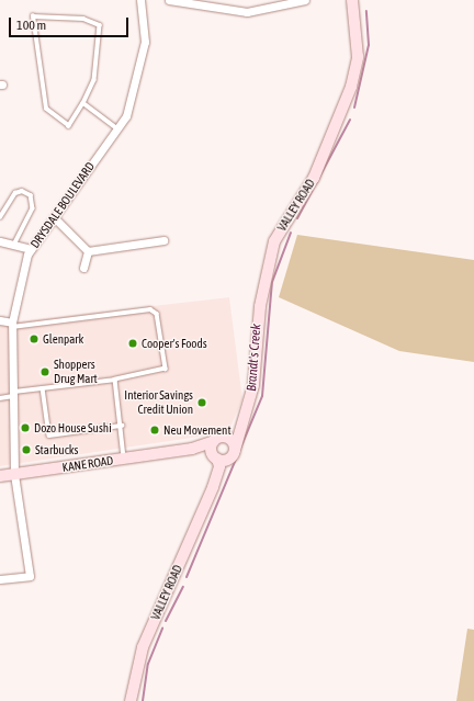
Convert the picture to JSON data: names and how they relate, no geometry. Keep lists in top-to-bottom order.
{
  "streets": {
    "street": ["DRYSDALE BOULEVARD", "VALLEY ROAD", "KANE ROAD"]
  },
  "crossings": [
    ["DRYSDALE BOULEVARD", "KANE ROAD"],
    ["VALLEY ROAD", "KANE ROAD"]
  ],
  "water": ["Brandt's Creek"],
  "places": [
    "Glenpark",
    "Cooper's Foods",
    "Shoppers Drug Mart",
    "Interior Savings Credit Union",
    "Dozo House Sushi",
    "Neu Movement",
    "Starbucks"
  ],
  "scale_bar": "100 m"
}
